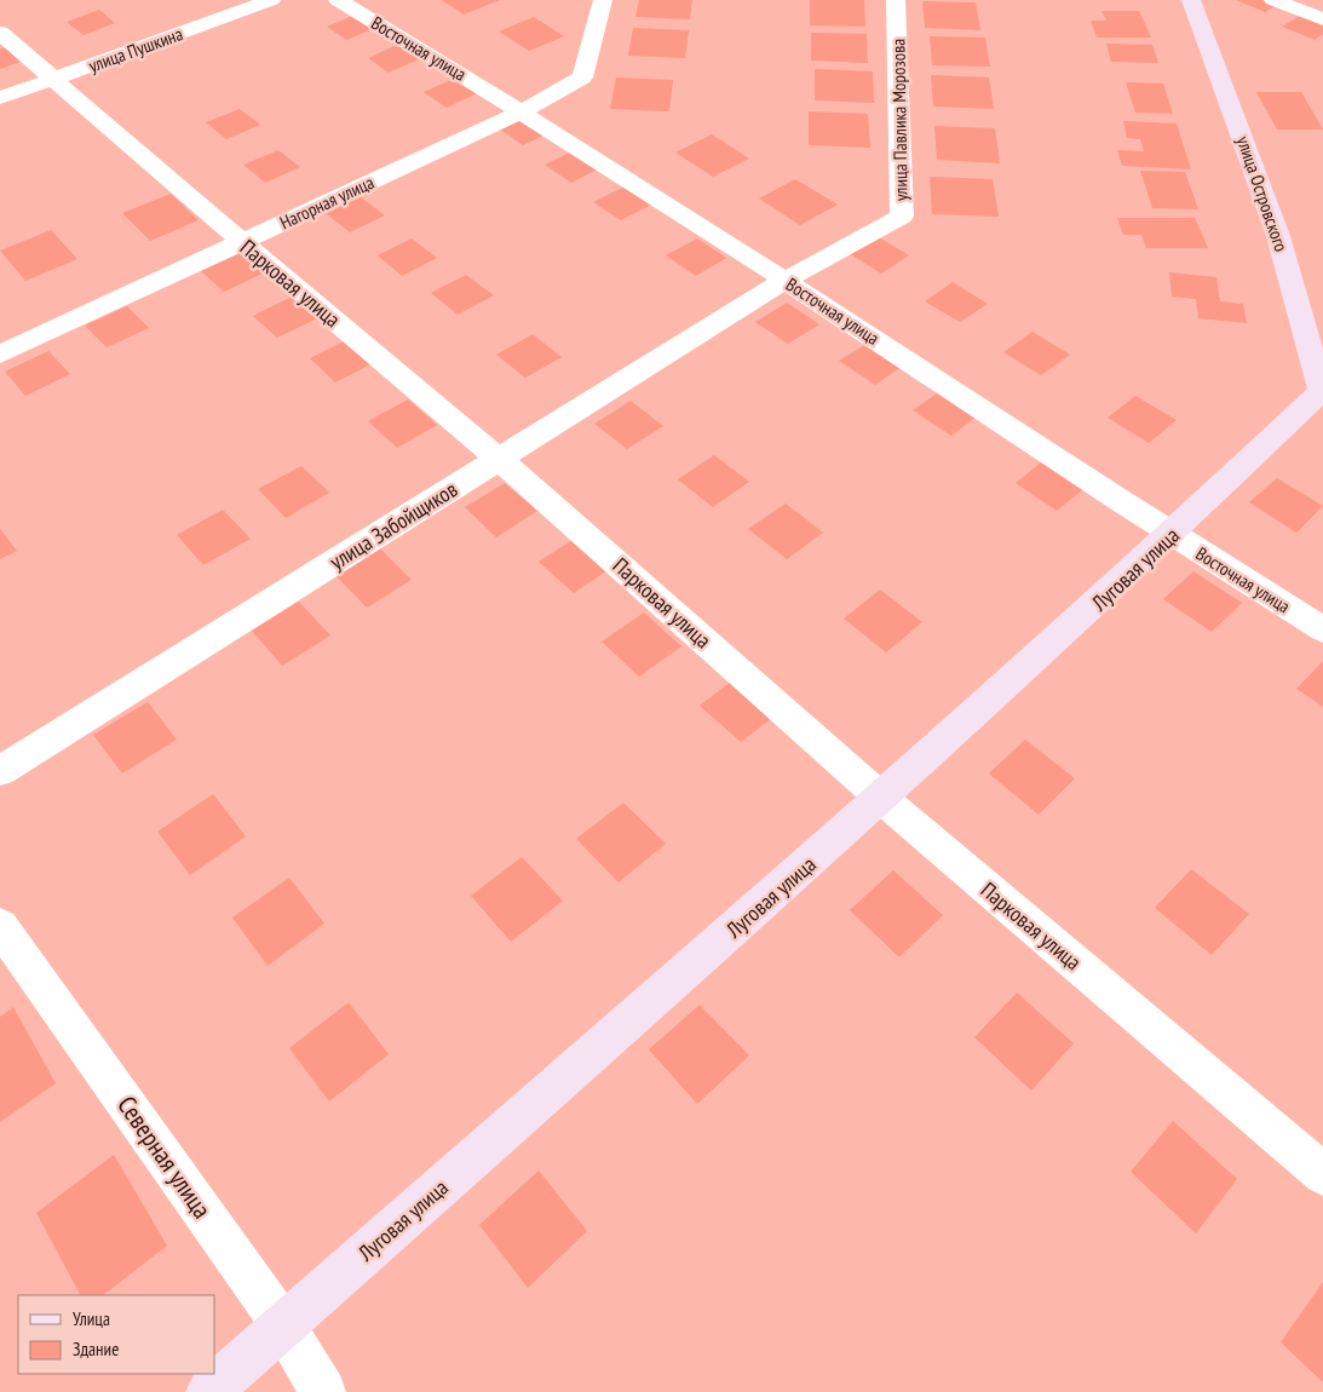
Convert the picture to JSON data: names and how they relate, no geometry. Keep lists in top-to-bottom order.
{
  "streets": {
    "main road": ["улица Островского", "Луговая улица"],
    "street": [
      "Восточная улица",
      "улица Пушкина",
      "улица Павлика Морозова",
      "Нагорная улица",
      "Парковая улица",
      "улица Забойщиков",
      "Северная улица"
    ]
  },
  "crossings": [
    ["Восточная улица", "улица Павлика Морозова"],
    ["Восточная улица", "Нагорная улица"],
    ["Восточная улица", "улица Забойщиков"],
    ["Восточная улица", "Луговая улица"],
    ["улица Пушкина", "Парковая улица"],
    ["улица Павлика Морозова", "улица Забойщиков"],
    ["улица Островского", "Луговая улица"],
    ["Нагорная улица", "Парковая улица"],
    ["Парковая улица", "улица Забойщиков"],
    ["Парковая улица", "Луговая улица"],
    ["Луговая улица", "Северная улица"]
  ],
  "legend": ["Улица", "Здание"]
}
